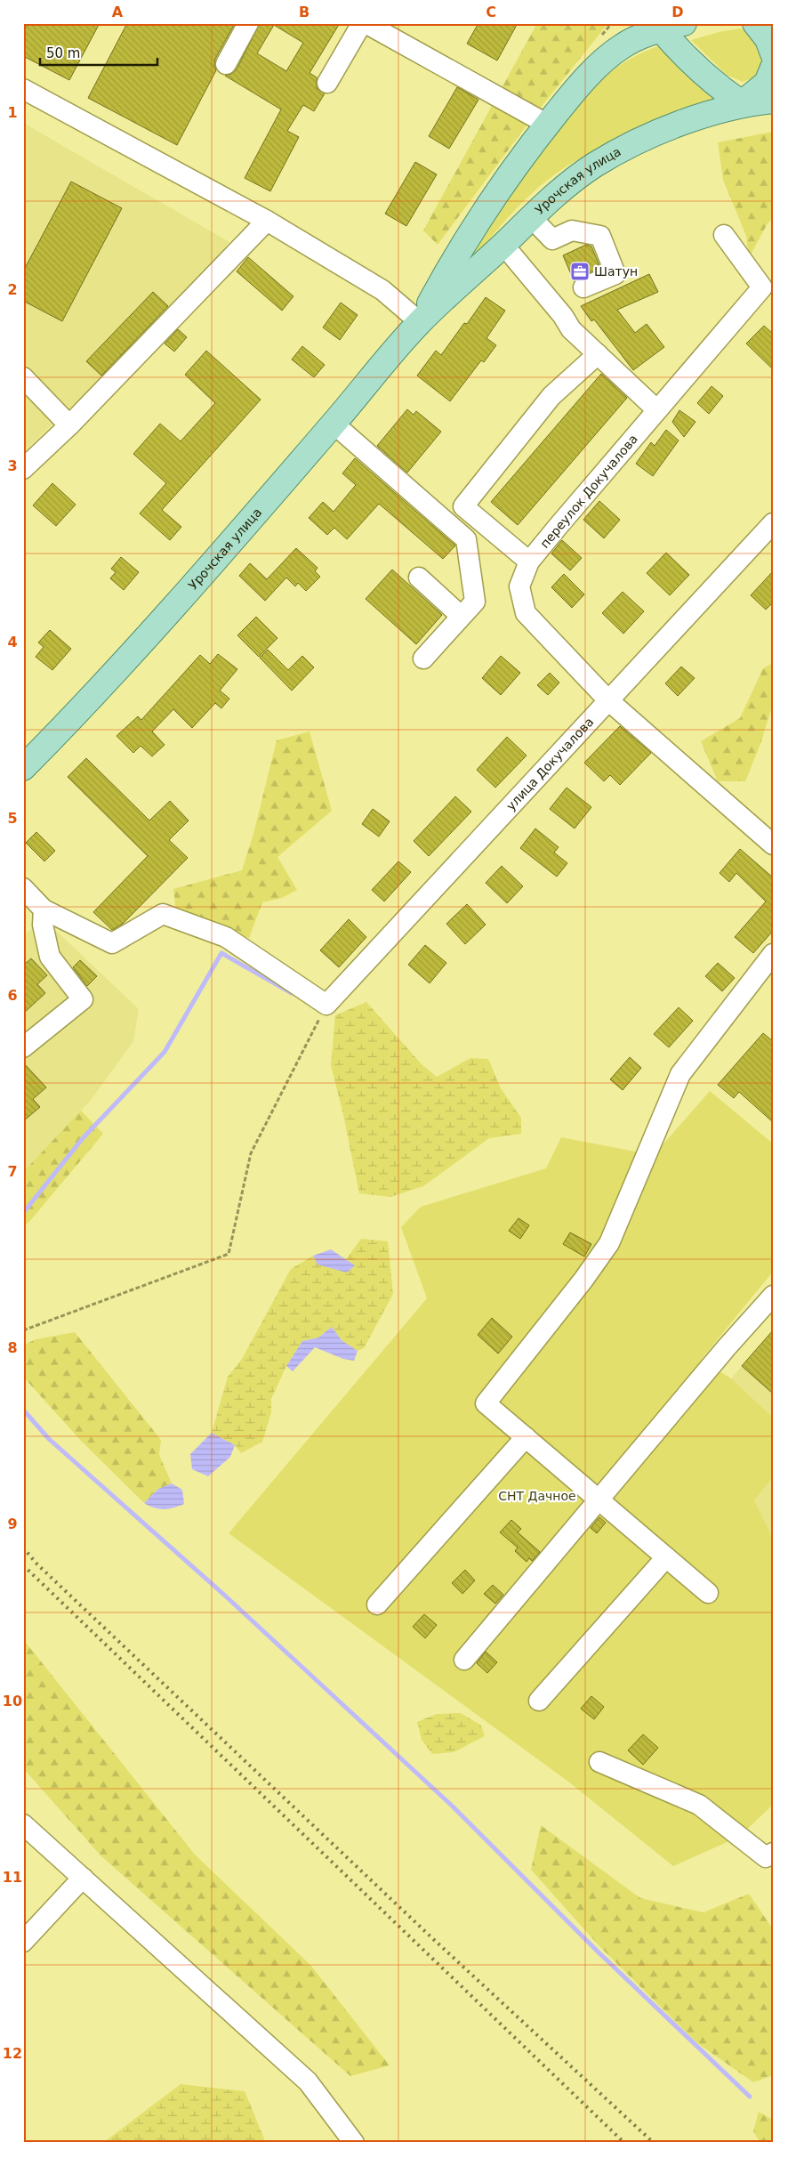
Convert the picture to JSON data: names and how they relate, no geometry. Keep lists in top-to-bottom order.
{
  "streets": {
    "main road": ["Урочская улица"],
    "street": ["переулок Докучалова", "улица Докучалова"]
  },
  "crossings": [
    ["переулок Докучалова", "улица Докучалова"]
  ],
  "parks": ["СНТ Дачное"],
  "places": {
    "office": ["Шатун"]
  },
  "scale_bar": "50 m",
  "grid": {
    "columns": [
      "A",
      "B",
      "C",
      "D"
    ],
    "rows": [
      "1",
      "2",
      "3",
      "4",
      "5",
      "6",
      "7",
      "8",
      "9",
      "10",
      "11",
      "12"
    ]
  }
}
